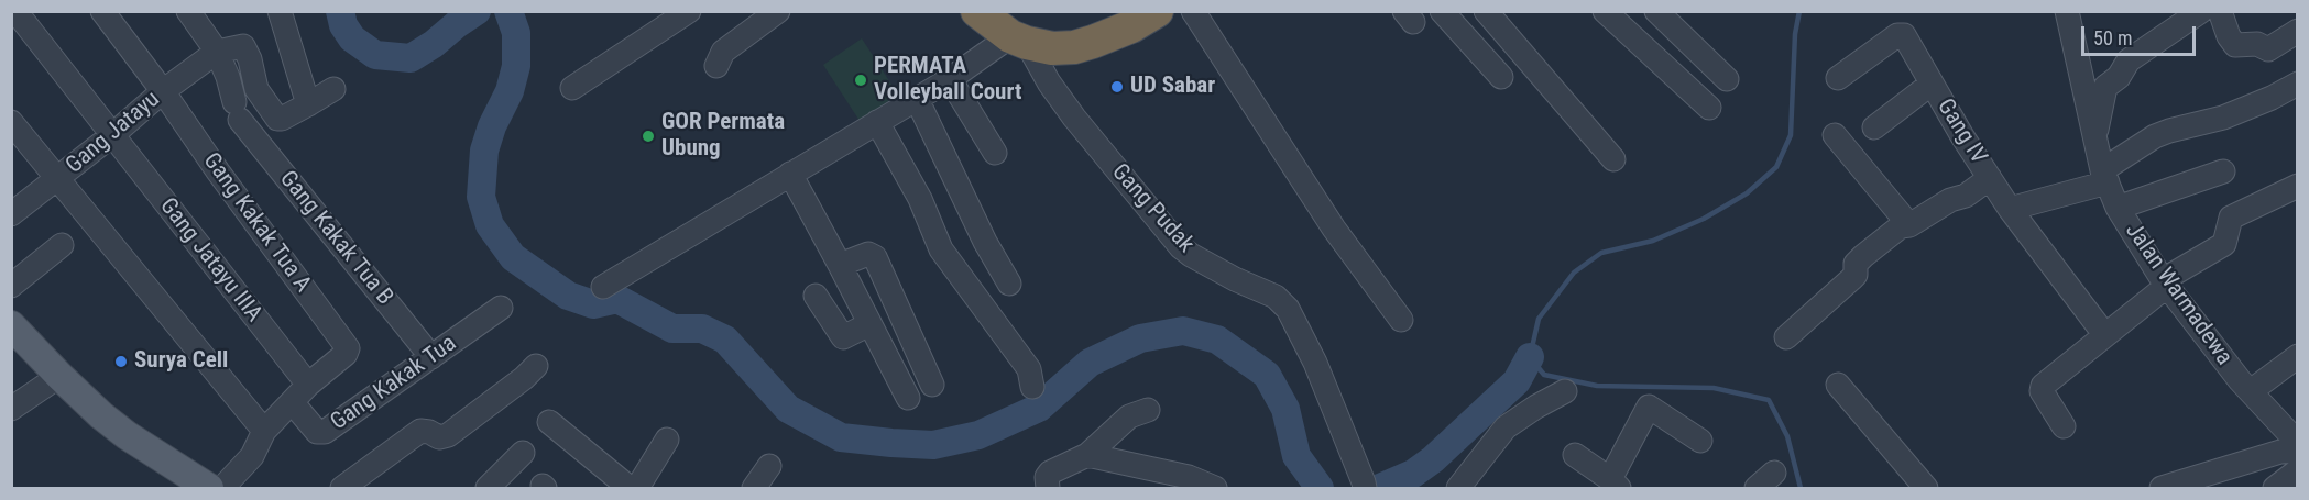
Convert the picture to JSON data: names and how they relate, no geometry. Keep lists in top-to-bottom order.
{
  "streets": {
    "street": [
      "Gang IV",
      "Gang Jatayu",
      "Gang Pudak",
      "Gang Kakak Tua A",
      "Gang Kakak Tua B",
      "Gang Jatayu IIIA",
      "Jalan Warmadewa",
      "Gang Kakak Tua"
    ]
  },
  "crossings": [
    ["Gang Jatayu", "Gang Kakak Tua A"],
    ["Gang Jatayu", "Gang Kakak Tua B"],
    ["Gang Jatayu", "Gang Jatayu IIIA"],
    ["Gang Kakak Tua A", "Gang Kakak Tua"],
    ["Gang Kakak Tua B", "Gang Kakak Tua"],
    ["Gang Jatayu IIIA", "Gang Kakak Tua"]
  ],
  "places": [
    "PERMATA Volleyball Court",
    "UD Sabar",
    "GOR Permata Ubung",
    "Surya Cell"
  ],
  "scale_bar": "50 m"
}
